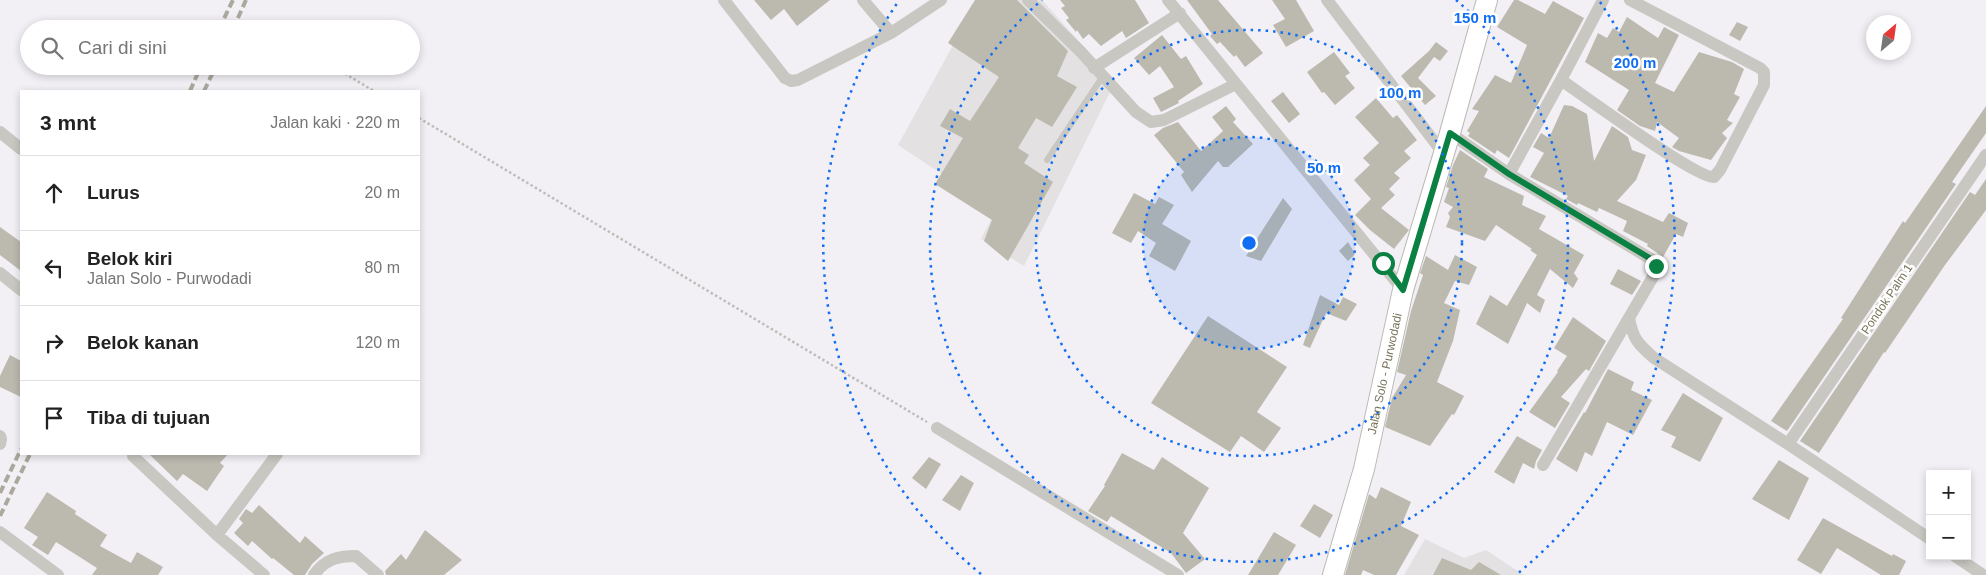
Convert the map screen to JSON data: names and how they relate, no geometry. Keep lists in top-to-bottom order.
{
  "streets": {
    "main road": ["Jalan Solo - Purwodadi"],
    "street": ["Pondok Palm 1"]
  },
  "north": "top right",
  "page": {
    "search": "Cari di sini",
    "heading": ["3 mnt", "Jalan kaki · 220 m"],
    "list": [
      ["Lurus", "20 m"],
      ["Belok kiri", "Jalan Solo - Purwodadi", "80 m"],
      ["Belok kanan", "120 m"],
      "Tiba di tujuan"
    ],
    "map_buttons": ["+", "−"]
  },
  "rings": [
    "150 m",
    "200 m",
    "100 m",
    "50 m"
  ]
}
